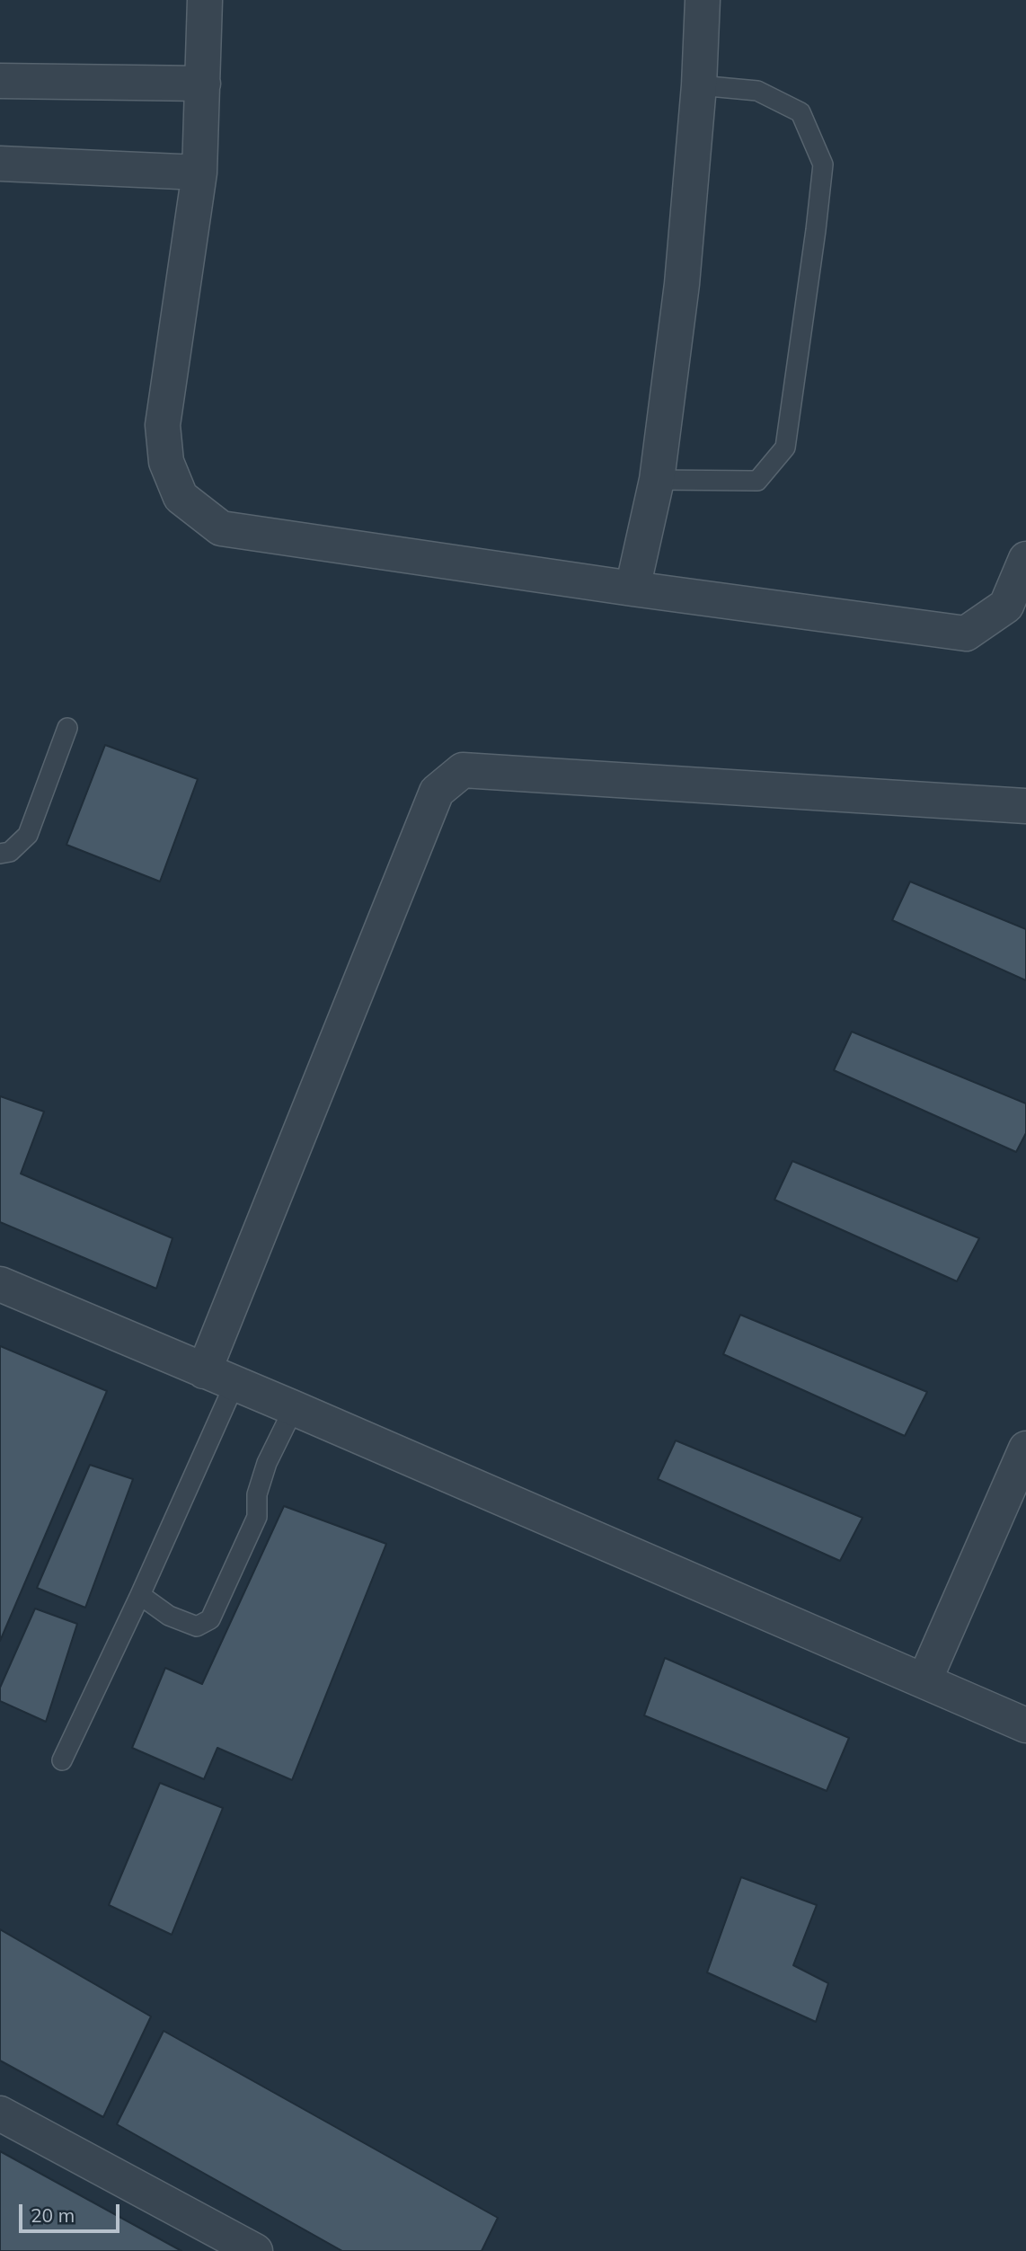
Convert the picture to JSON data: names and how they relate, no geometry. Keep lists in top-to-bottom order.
{
  "scale_bar": "20 m"
}
